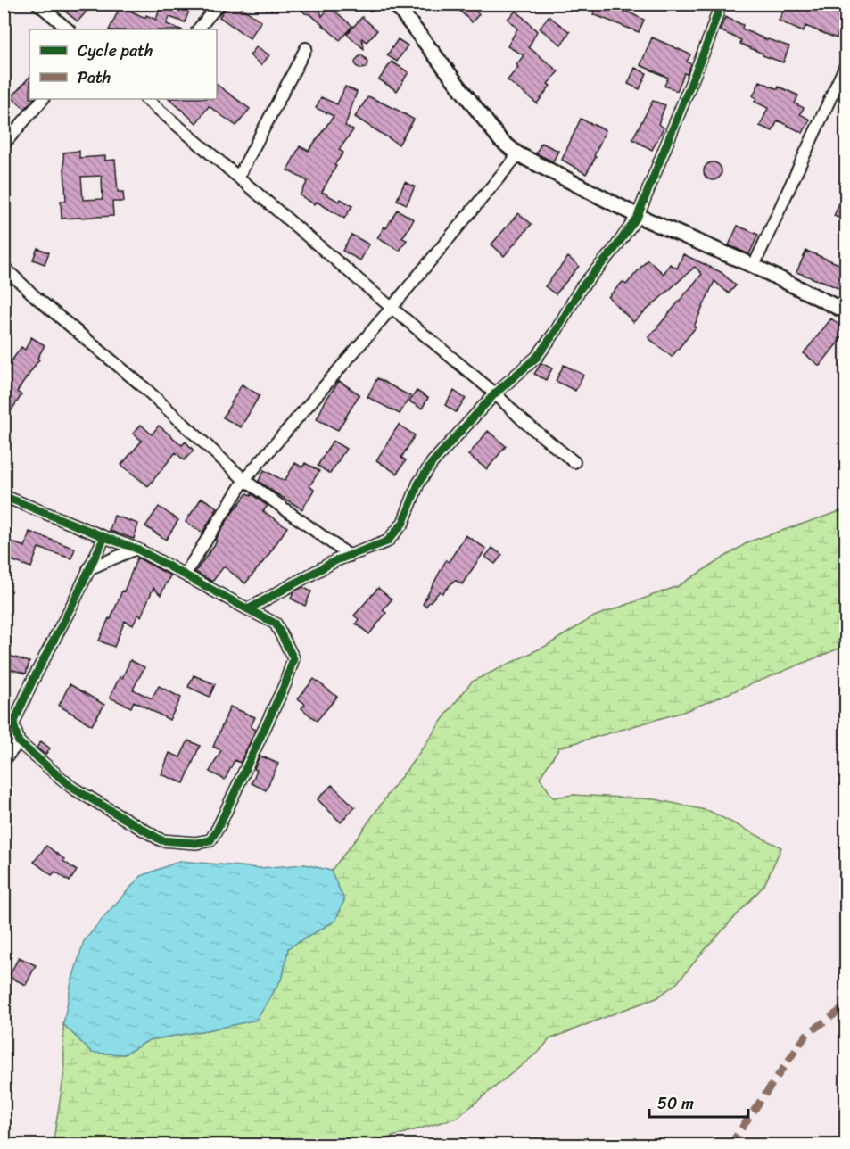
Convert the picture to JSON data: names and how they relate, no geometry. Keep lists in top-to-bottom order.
{
  "legend": ["Cycle path", "Path"],
  "scale_bar": "50 m"
}
